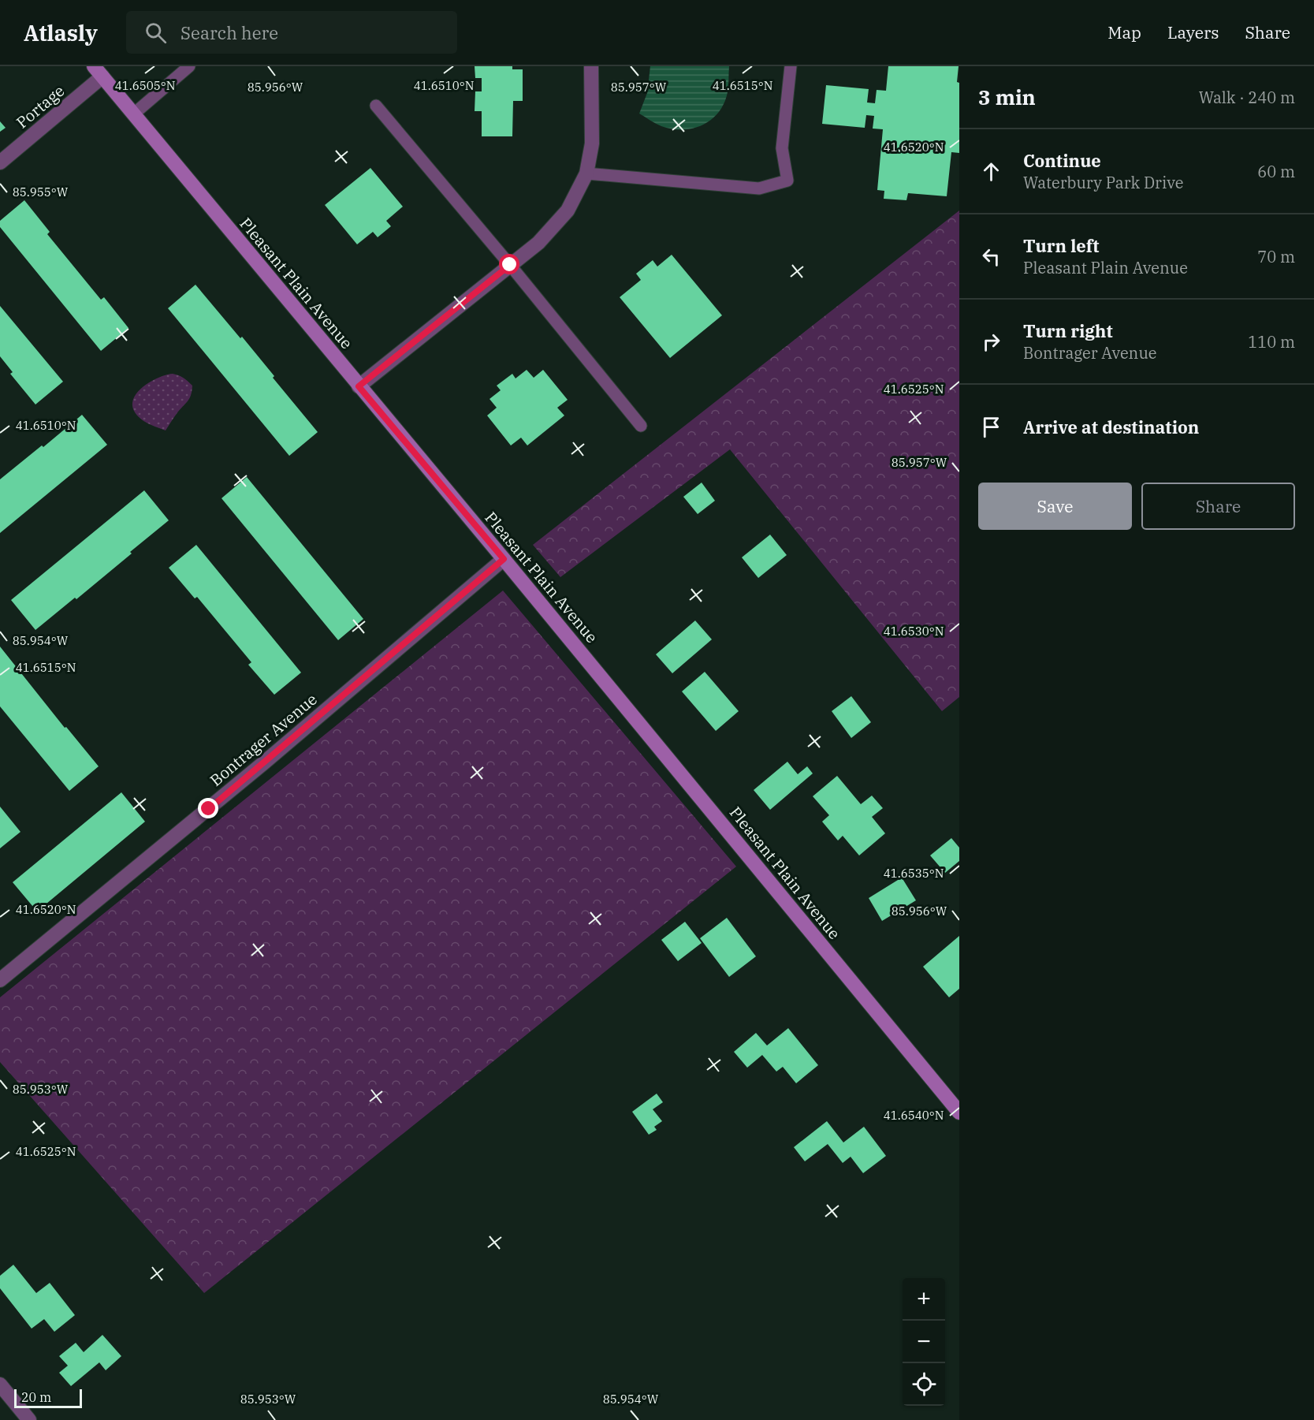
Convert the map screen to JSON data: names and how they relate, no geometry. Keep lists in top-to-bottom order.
{
  "streets": {
    "street": ["Portage", "Pleasant Plain Avenue", "Bontrager Avenue"]
  },
  "crossings": [
    ["Portage", "Pleasant Plain Avenue"],
    ["Pleasant Plain Avenue", "Bontrager Avenue"]
  ],
  "scale_bar": "20 m",
  "page": {
    "header": "Atlasly",
    "search": "Search here",
    "nav": ["Map", "Layers", "Share"],
    "heading": ["3 min", "Walk · 240 m"],
    "list": [
      ["Continue", "Waterbury Park Drive", "60 m"],
      ["Turn left", "Pleasant Plain Avenue", "70 m"],
      ["Turn right", "Bontrager Avenue", "110 m"],
      "Arrive at destination"
    ],
    "buttons": ["Save", "Share"],
    "map_buttons": ["+", "−"],
    "scale": "20 m"
  },
  "coordinates": [
    "41.6510°N",
    "41.6515°N",
    "41.6505°N",
    "85.956°W",
    "85.957°W",
    "41.6520°N",
    "85.955°W",
    "41.6525°N",
    "41.6530°N",
    "85.954°W",
    "41.6535°N",
    "85.953°W",
    "41.6540°N"
  ]
}
